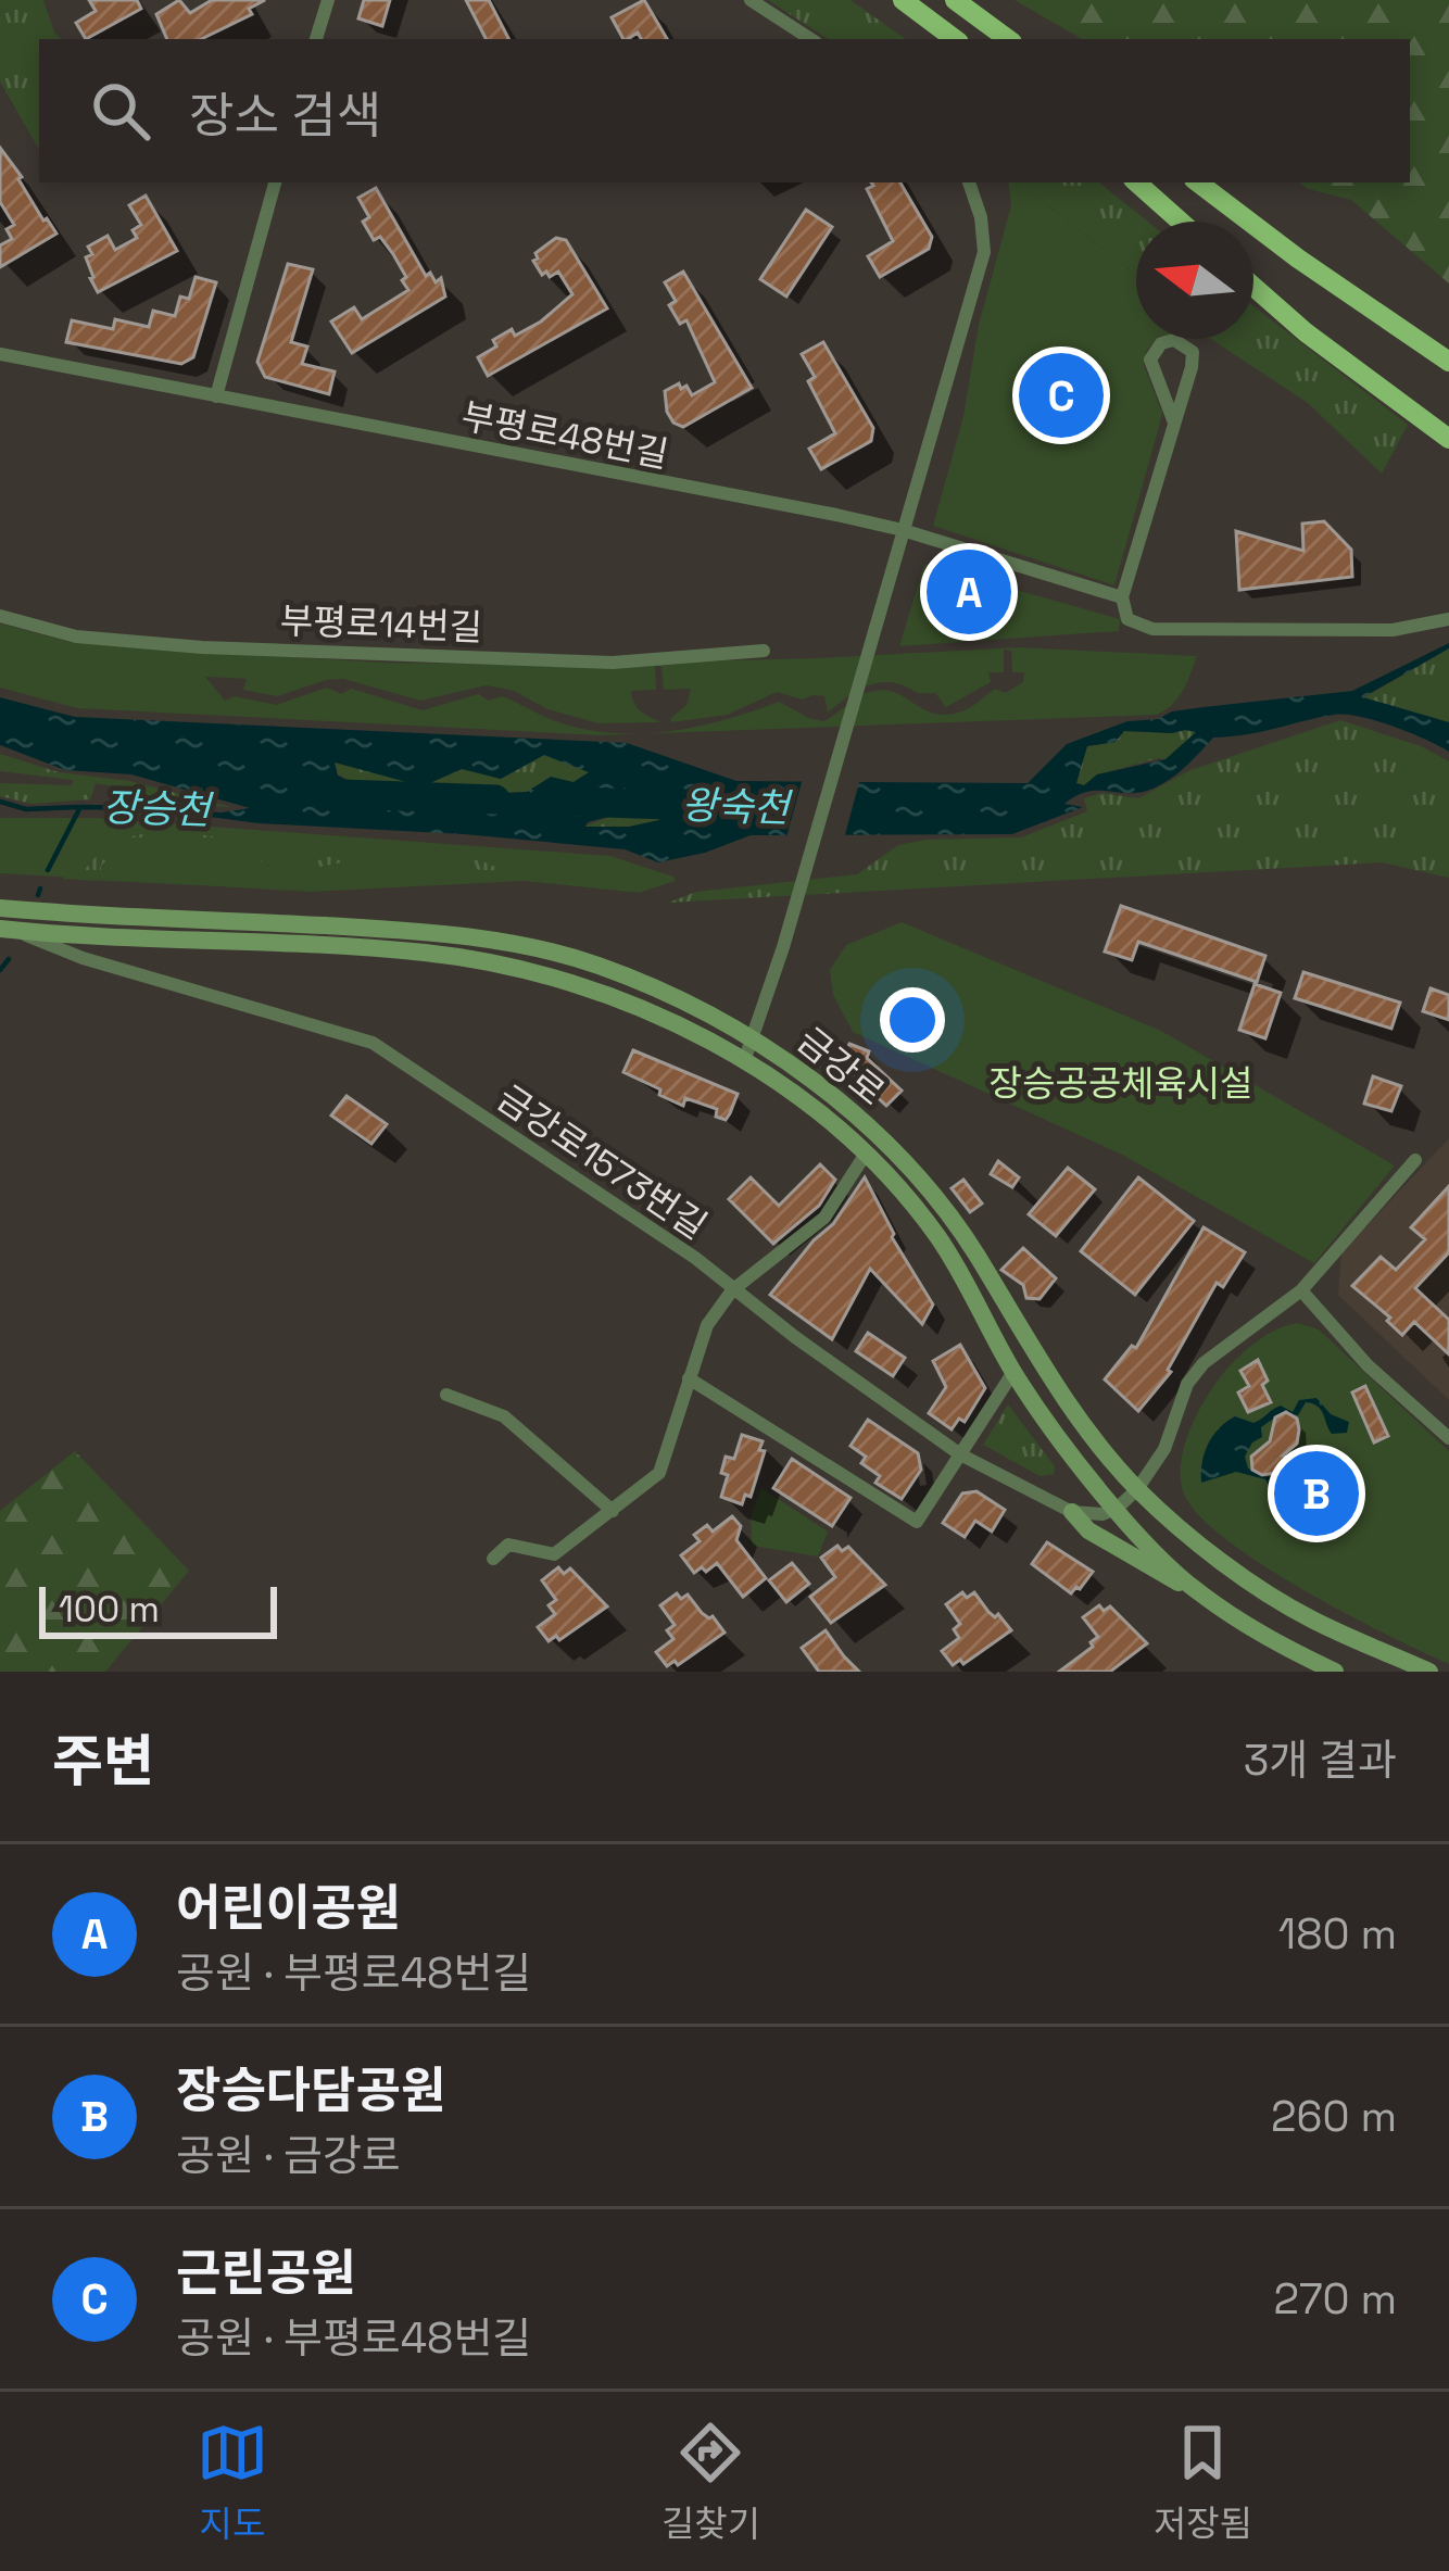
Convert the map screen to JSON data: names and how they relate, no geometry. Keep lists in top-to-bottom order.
{
  "streets": {
    "main road": ["금강로"],
    "street": ["부평로48번길", "부평로14번길", "금강로1573번길"]
  },
  "crossings": [
    ["금강로", "금강로1573번길"]
  ],
  "water": ["왕숙천", "장승천"],
  "parks": ["장승공공체육시설"],
  "scale_bar": "100 m",
  "north": "left",
  "page": {
    "search": "장소 검색",
    "pins": ["C", "A", "B"],
    "scale": "100 m",
    "heading": ["주변", "3개 결과"],
    "list": [
      {
        "mark": "A",
        "name": "어린이공원",
        "note": "공원 · 부평로48번길",
        "value": "180 m"
      },
      {
        "mark": "B",
        "name": "장승다담공원",
        "note": "공원 · 금강로",
        "value": "260 m"
      },
      {
        "mark": "C",
        "name": "근린공원",
        "note": "공원 · 부평로48번길",
        "value": "270 m"
      }
    ],
    "nav": ["지도", "길찾기", "저장됨"]
  }
}
